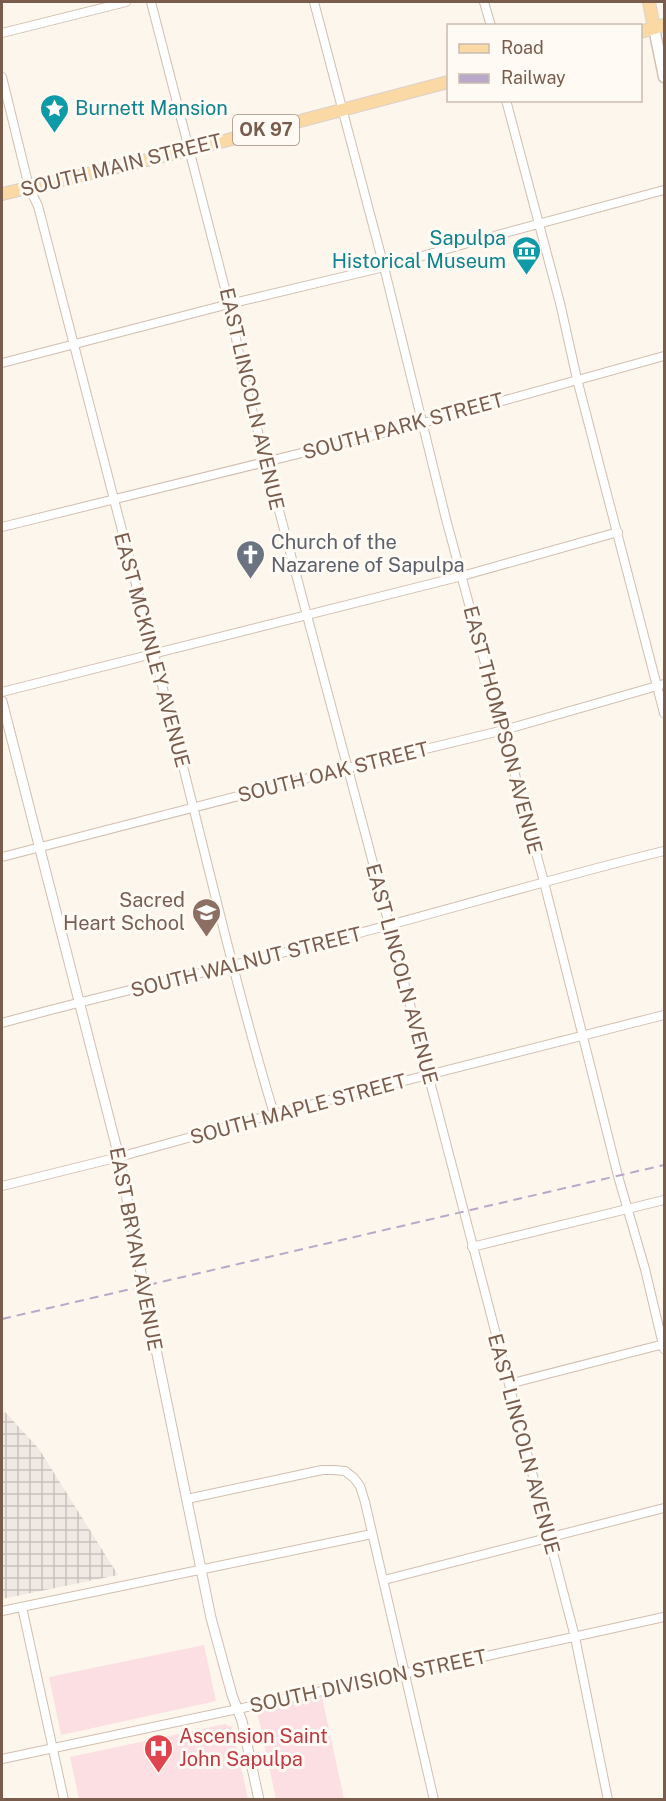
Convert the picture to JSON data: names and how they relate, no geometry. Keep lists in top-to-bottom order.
{
  "streets": {
    "main road": ["OK 97", "SOUTH MAIN STREET"],
    "street": [
      "EAST LINCOLN AVENUE",
      "SOUTH PARK STREET",
      "EAST MCKINLEY AVENUE",
      "EAST THOMPSON AVENUE",
      "SOUTH OAK STREET",
      "SOUTH WALNUT STREET",
      "SOUTH MAPLE STREET",
      "EAST BRYAN AVENUE",
      "SOUTH DIVISION STREET"
    ]
  },
  "crossings": [
    ["SOUTH MAIN STREET", "EAST LINCOLN AVENUE"],
    ["SOUTH MAIN STREET", "EAST MCKINLEY AVENUE"],
    ["SOUTH MAIN STREET", "EAST THOMPSON AVENUE"],
    ["EAST LINCOLN AVENUE", "SOUTH PARK STREET"],
    ["EAST LINCOLN AVENUE", "SOUTH OAK STREET"],
    ["EAST LINCOLN AVENUE", "SOUTH WALNUT STREET"],
    ["EAST LINCOLN AVENUE", "SOUTH MAPLE STREET"],
    ["EAST LINCOLN AVENUE", "SOUTH DIVISION STREET"],
    ["SOUTH PARK STREET", "EAST MCKINLEY AVENUE"],
    ["SOUTH PARK STREET", "EAST THOMPSON AVENUE"],
    ["EAST MCKINLEY AVENUE", "SOUTH OAK STREET"],
    ["EAST MCKINLEY AVENUE", "SOUTH WALNUT STREET"],
    ["EAST MCKINLEY AVENUE", "SOUTH MAPLE STREET"],
    ["EAST THOMPSON AVENUE", "SOUTH OAK STREET"],
    ["EAST THOMPSON AVENUE", "SOUTH WALNUT STREET"],
    ["EAST THOMPSON AVENUE", "SOUTH MAPLE STREET"],
    ["SOUTH OAK STREET", "EAST BRYAN AVENUE"],
    ["SOUTH WALNUT STREET", "EAST BRYAN AVENUE"],
    ["SOUTH MAPLE STREET", "EAST BRYAN AVENUE"],
    ["EAST BRYAN AVENUE", "SOUTH DIVISION STREET"]
  ],
  "places": {
    "place": ["Burnett Mansion"],
    "museum": ["Sapulpa Historical Museum"],
    "church": ["Church of the Nazarene of Sapulpa"],
    "school or university": ["Sacred Heart School"],
    "hospital": ["Ascension Saint John Sapulpa"]
  },
  "legend": ["Road", "Railway"]
}
